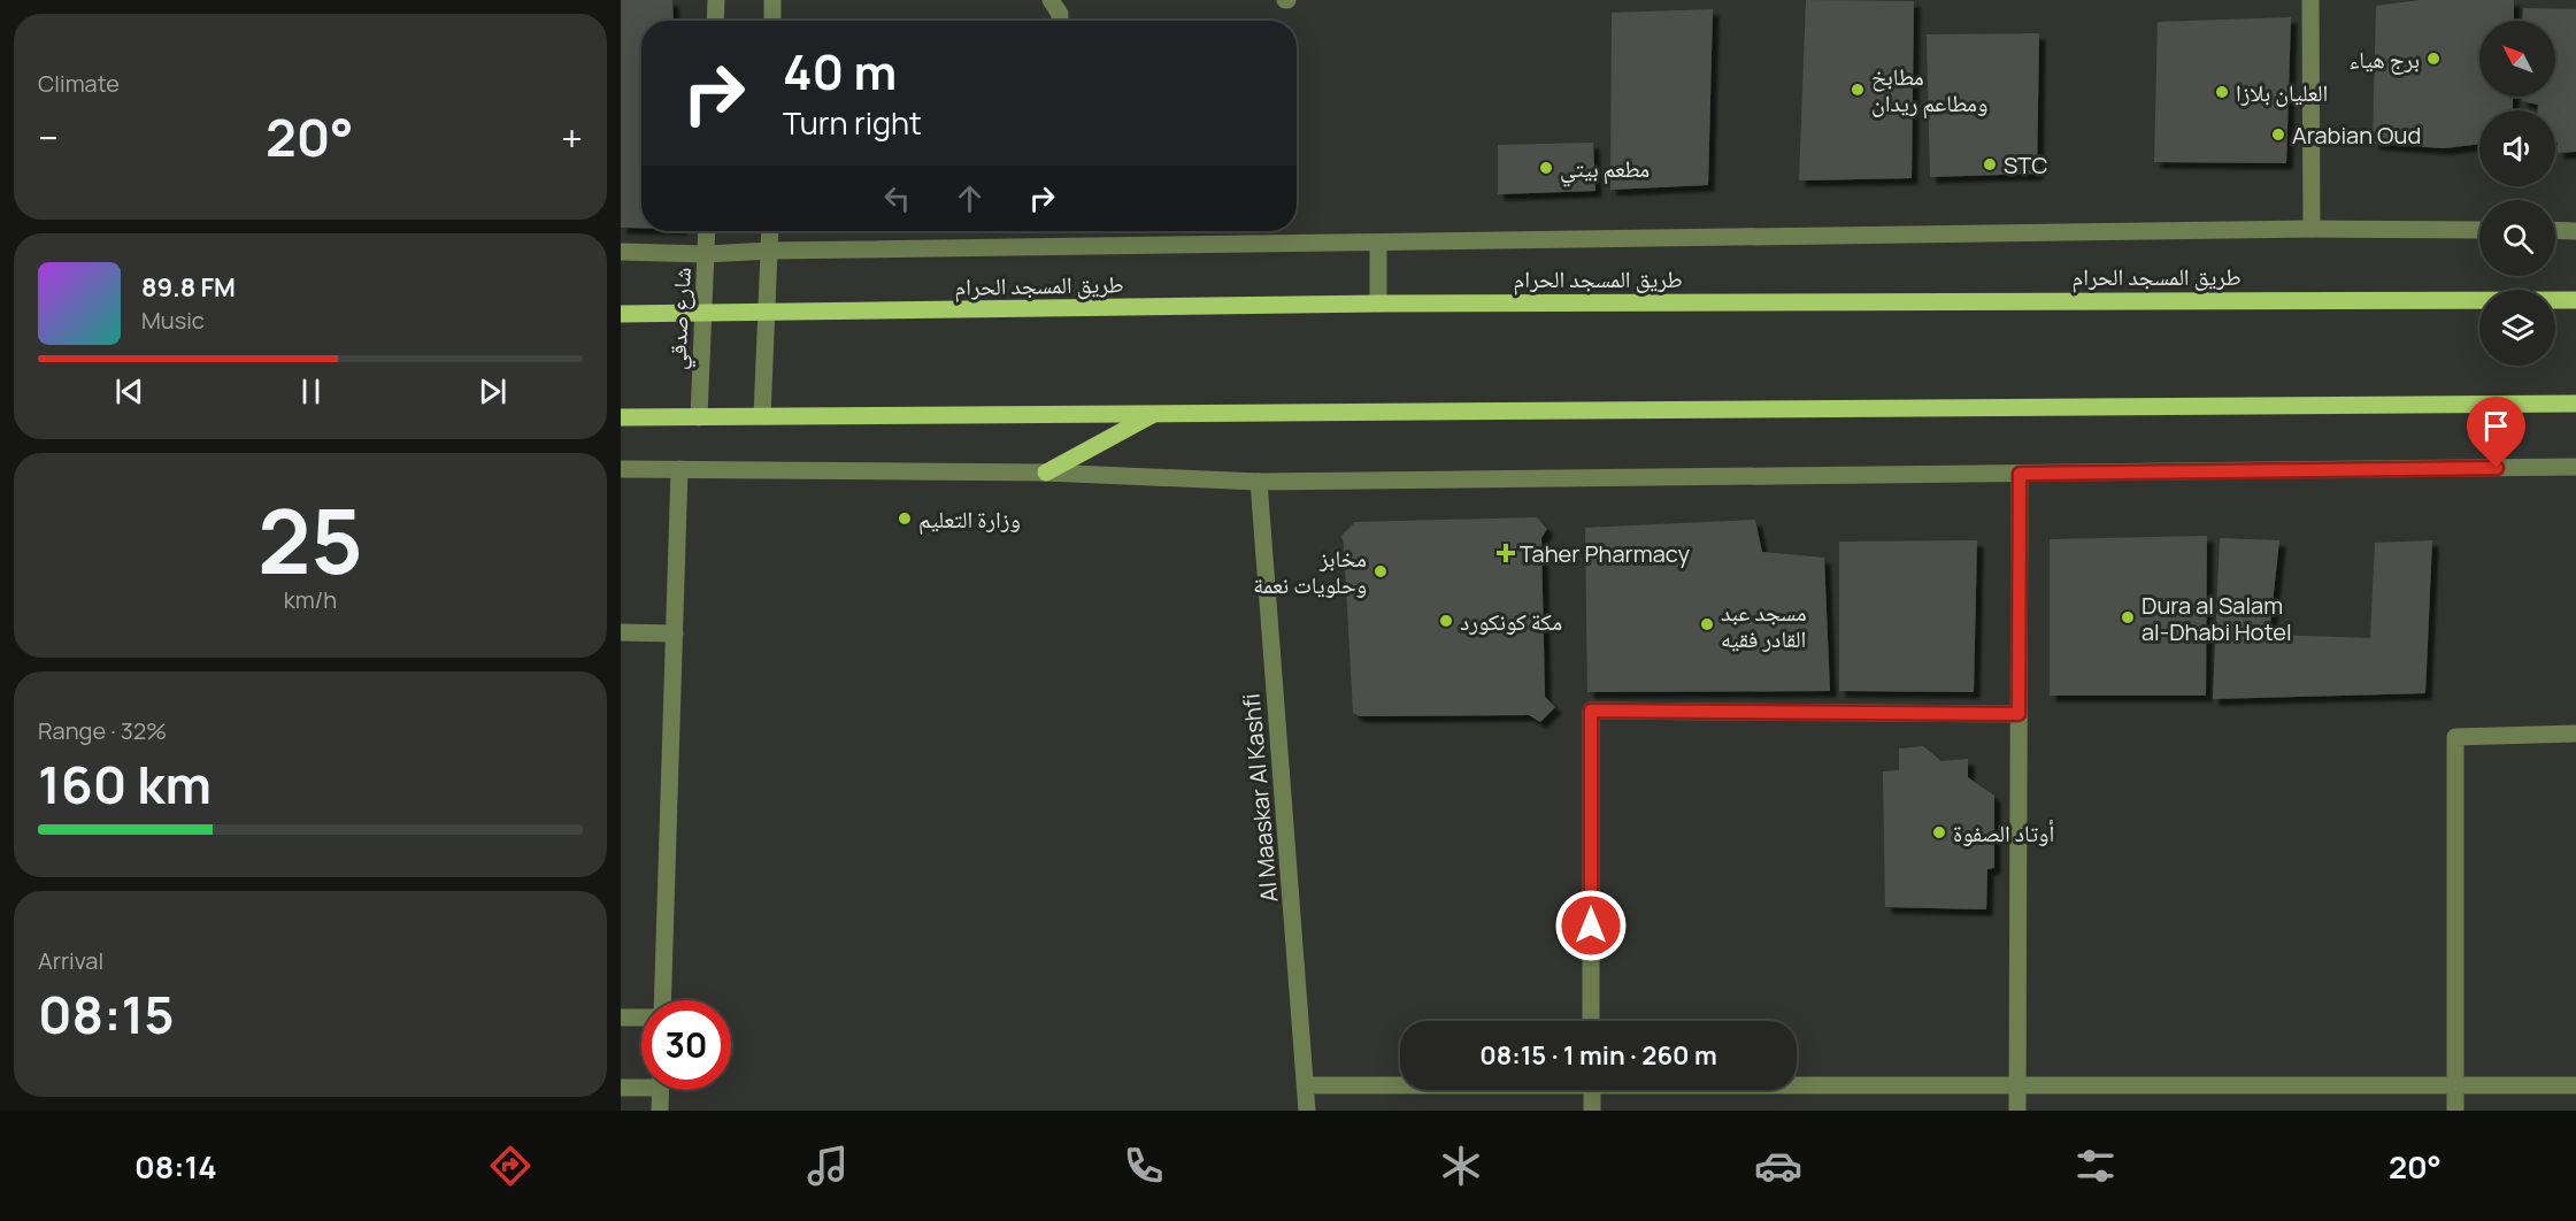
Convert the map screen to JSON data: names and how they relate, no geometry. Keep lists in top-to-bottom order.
{
  "streets": {
    "main road": ["طريق المسجد الحرام"],
    "street": ["شارع صدقي", "Al Maaskar Al Kashfi"]
  },
  "crossings": [
    ["طريق المسجد الحرام", "شارع صدقي"]
  ],
  "places": {
    "other": [
      "برج هياء",
      "مطابخ ومطاعم ريدان",
      "العليان بلازا",
      "Arabian Oud",
      "STC",
      "مطعم بيتي",
      "وزارة التعليم",
      "مخابز وحلويات نعمة",
      "Dura al Salam al-Dhabi Hotel",
      "مكة كونكورد",
      "مسجد عبد القادر فقيه",
      "أوتاد الصفوة"
    ],
    "health": ["Taher Pharmacy"]
  },
  "north": "top left",
  "page": {
    "tile": [
      "Climate",
      ["25", "km/h"],
      ["Range · 32%", "160 km"],
      ["Arrival", "08:15"]
    ],
    "turn": ["40 m", "Turn right"],
    "heat": ["−", "20°", "+"],
    "song": ["89.8 FM", "Music"],
    "limit": "30",
    "trip": "08:15 · 1 min · 260 m",
    "tabs": ["08:14", "20°"]
  }
}
